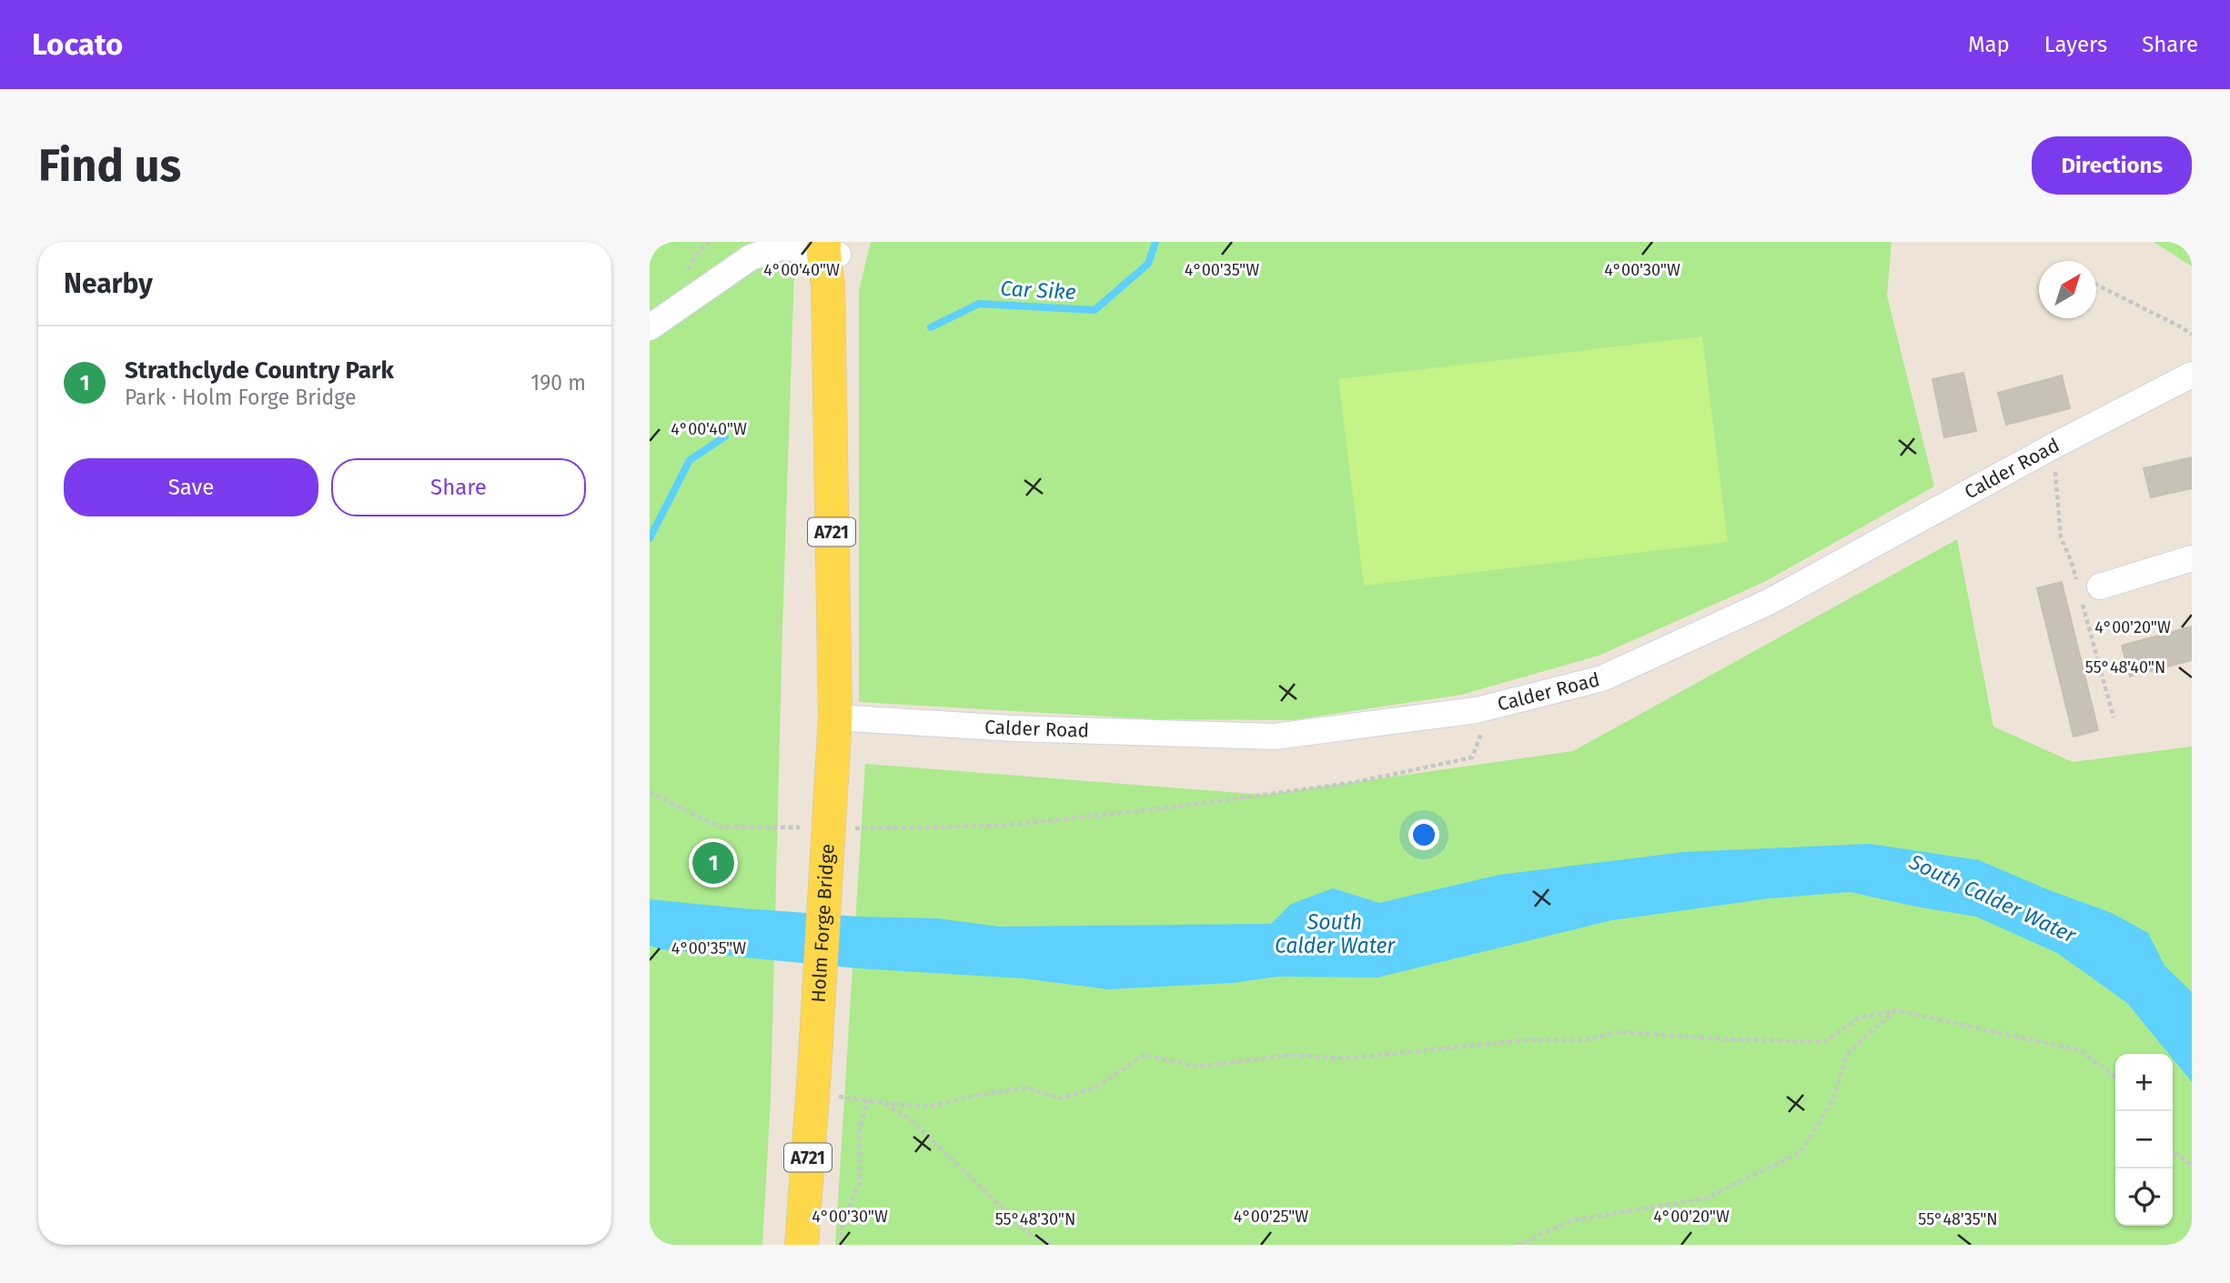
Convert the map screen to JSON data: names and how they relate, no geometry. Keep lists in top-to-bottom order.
{
  "streets": {
    "main road": ["A721", "Holm Forge Bridge"],
    "street": ["Calder Road"]
  },
  "crossings": [
    ["Calder Road", "A721"],
    ["Calder Road", "Holm Forge Bridge"],
    ["A721", "Holm Forge Bridge"]
  ],
  "water": ["Car Sike", "South Calder Water"],
  "north": "top right",
  "page": {
    "header": "Locato",
    "nav": ["Map", "Layers", "Share"],
    "buttons": [
      "Directions",
      ["Save", "Share"]
    ],
    "title": "Find us",
    "heading": "Nearby",
    "list": [
      {
        "mark": "1",
        "name": "Strathclyde Country Park",
        "note": "Park · Holm Forge Bridge",
        "value": "190 m"
      }
    ],
    "pins": "1",
    "map_buttons": ["+", "−"]
  },
  "coordinates": [
    "4°00'40\"W",
    "4°00'35\"W",
    "4°00'30\"W",
    "4°00'20\"W",
    "55°48'40\"N",
    "4°00'25\"W",
    "55°48'30\"N",
    "55°48'35\"N"
  ]
}
